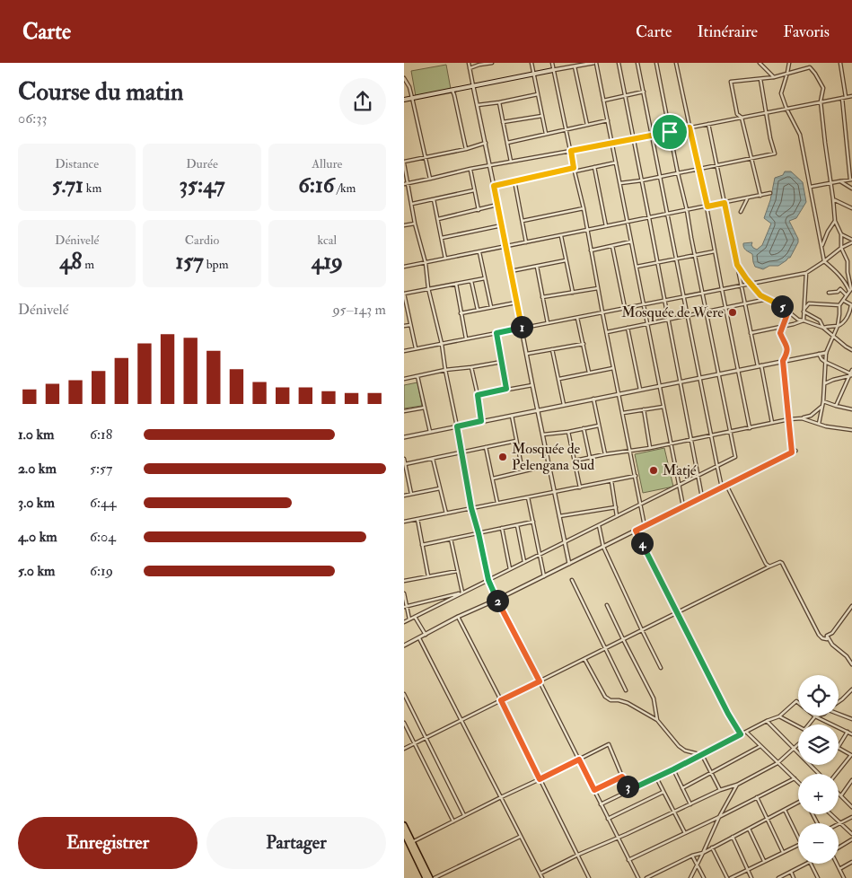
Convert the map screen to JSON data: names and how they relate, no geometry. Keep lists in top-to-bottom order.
{
  "places": ["Mosquée de Were", "Mosquée de Pelengana Sud", "Matjé"],
  "page": {
    "header": "Carte",
    "nav": ["Carte", "Itinéraire", "Favoris"],
    "heading": ["Course du matin", "06:33"],
    "stats": [
      ["Distance", "5.71 km"],
      ["Durée", "35:47"],
      ["Allure", "6:16 /km"],
      ["Dénivelé", "48 m"],
      ["Cardio", "157 bpm"],
      ["kcal", "419"]
    ],
    "chart": ["Dénivelé", "95–143 m"],
    "pins": [
      "5",
      "1",
      "4",
      "2",
      "3"
    ],
    "list": [
      {
        "name": "1.0 km",
        "note": "6:18"
      },
      {
        "name": "2.0 km",
        "note": "5:57"
      },
      {
        "name": "3.0 km",
        "note": "6:44"
      },
      {
        "name": "4.0 km",
        "note": "6:04"
      },
      {
        "name": "5.0 km",
        "note": "6:19"
      }
    ],
    "map_buttons": ["+", "−"],
    "buttons": ["Enregistrer", "Partager"]
  }
}
